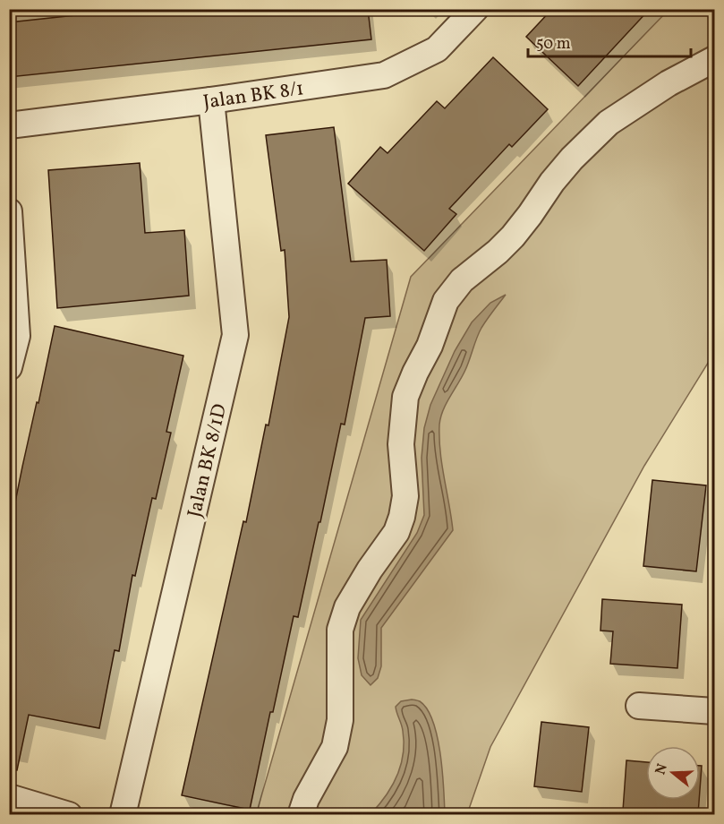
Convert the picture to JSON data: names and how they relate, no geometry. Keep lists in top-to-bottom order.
{
  "streets": {
    "street": ["Jalan BK 8/1", "Jalan BK 8/1D"]
  },
  "crossings": [
    ["Jalan BK 8/1", "Jalan BK 8/1D"]
  ],
  "scale_bar": "50 m",
  "north": "left"
}
